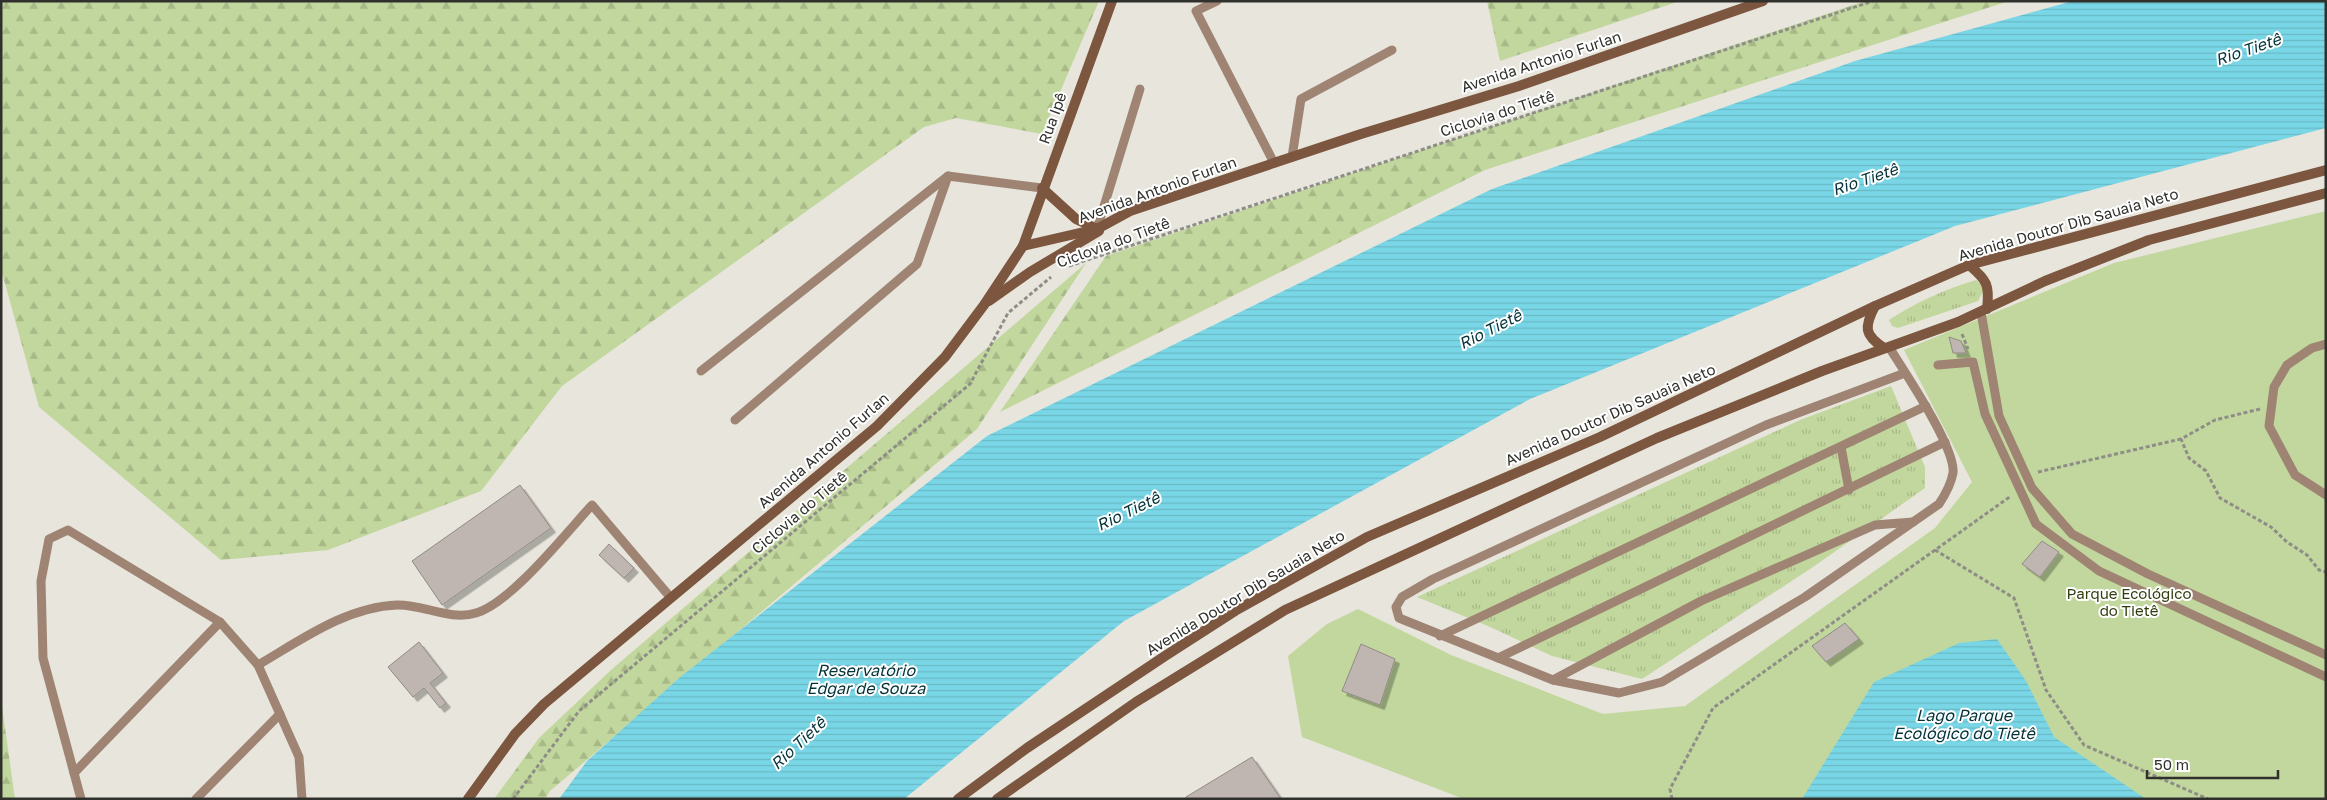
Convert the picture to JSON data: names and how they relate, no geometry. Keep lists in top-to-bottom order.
{
  "streets": {
    "main road": ["Avenida Antonio Furlan", "Rua Ipê", "Avenida Doutor Dib Sauaia Neto"],
    "path": ["Ciclovia do Tietê"]
  },
  "crossings": [
    ["Avenida Antonio Furlan", "Rua Ipê"]
  ],
  "water": ["Rio Tietê", "Reservatório Edgar de Souza", "Lago Parque Ecológico do Tietê"],
  "parks": ["Parque Ecológico do Tietê"],
  "scale_bar": "50 m"
}
